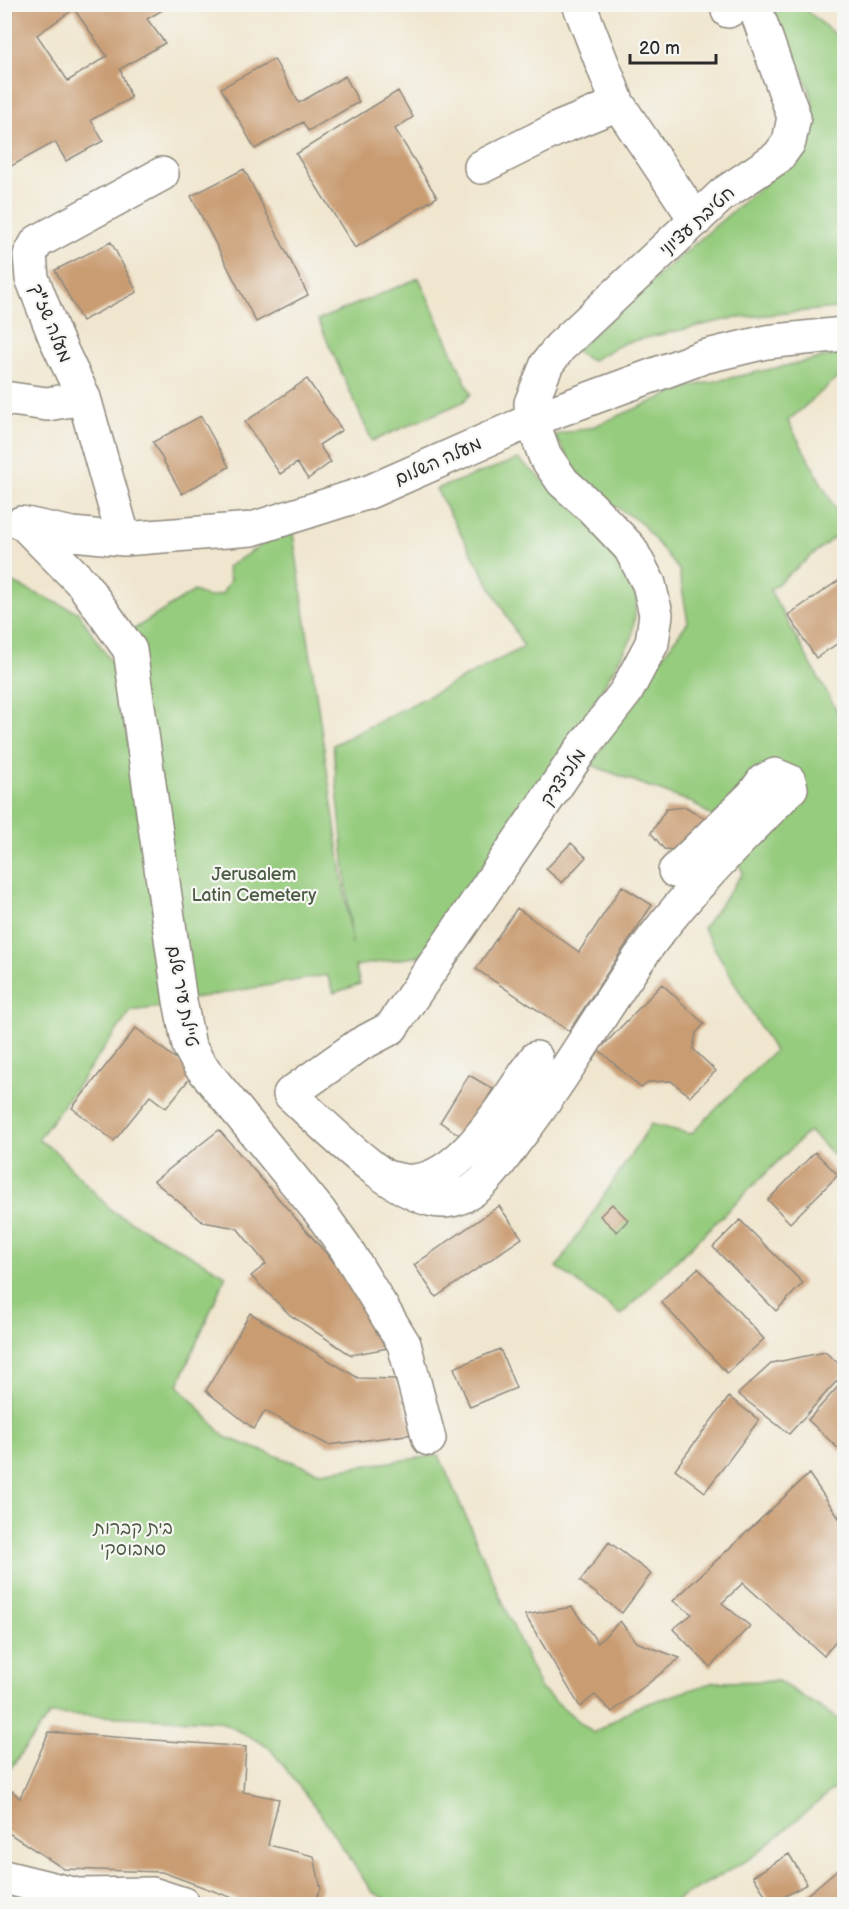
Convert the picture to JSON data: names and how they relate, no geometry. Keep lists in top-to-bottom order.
{
  "streets": {
    "street": [
      "חטיבת עציוני",
      "מעלה שז\"ך",
      "מעלה השלום",
      "מלכיצדק",
      "טיילת עיר שלם"
    ]
  },
  "crossings": [
    ["חטיבת עציוני", "מעלה השלום"],
    ["חטיבת עציוני", "מלכיצדק"],
    ["מעלה שז\"ך", "מעלה השלום"],
    ["מעלה השלום", "מלכיצדק"],
    ["מעלה השלום", "טיילת עיר שלם"]
  ],
  "parks": ["Jerusalem Latin Cemetery", "בית קברות סמבוסקי"],
  "scale_bar": "20 m"
}
